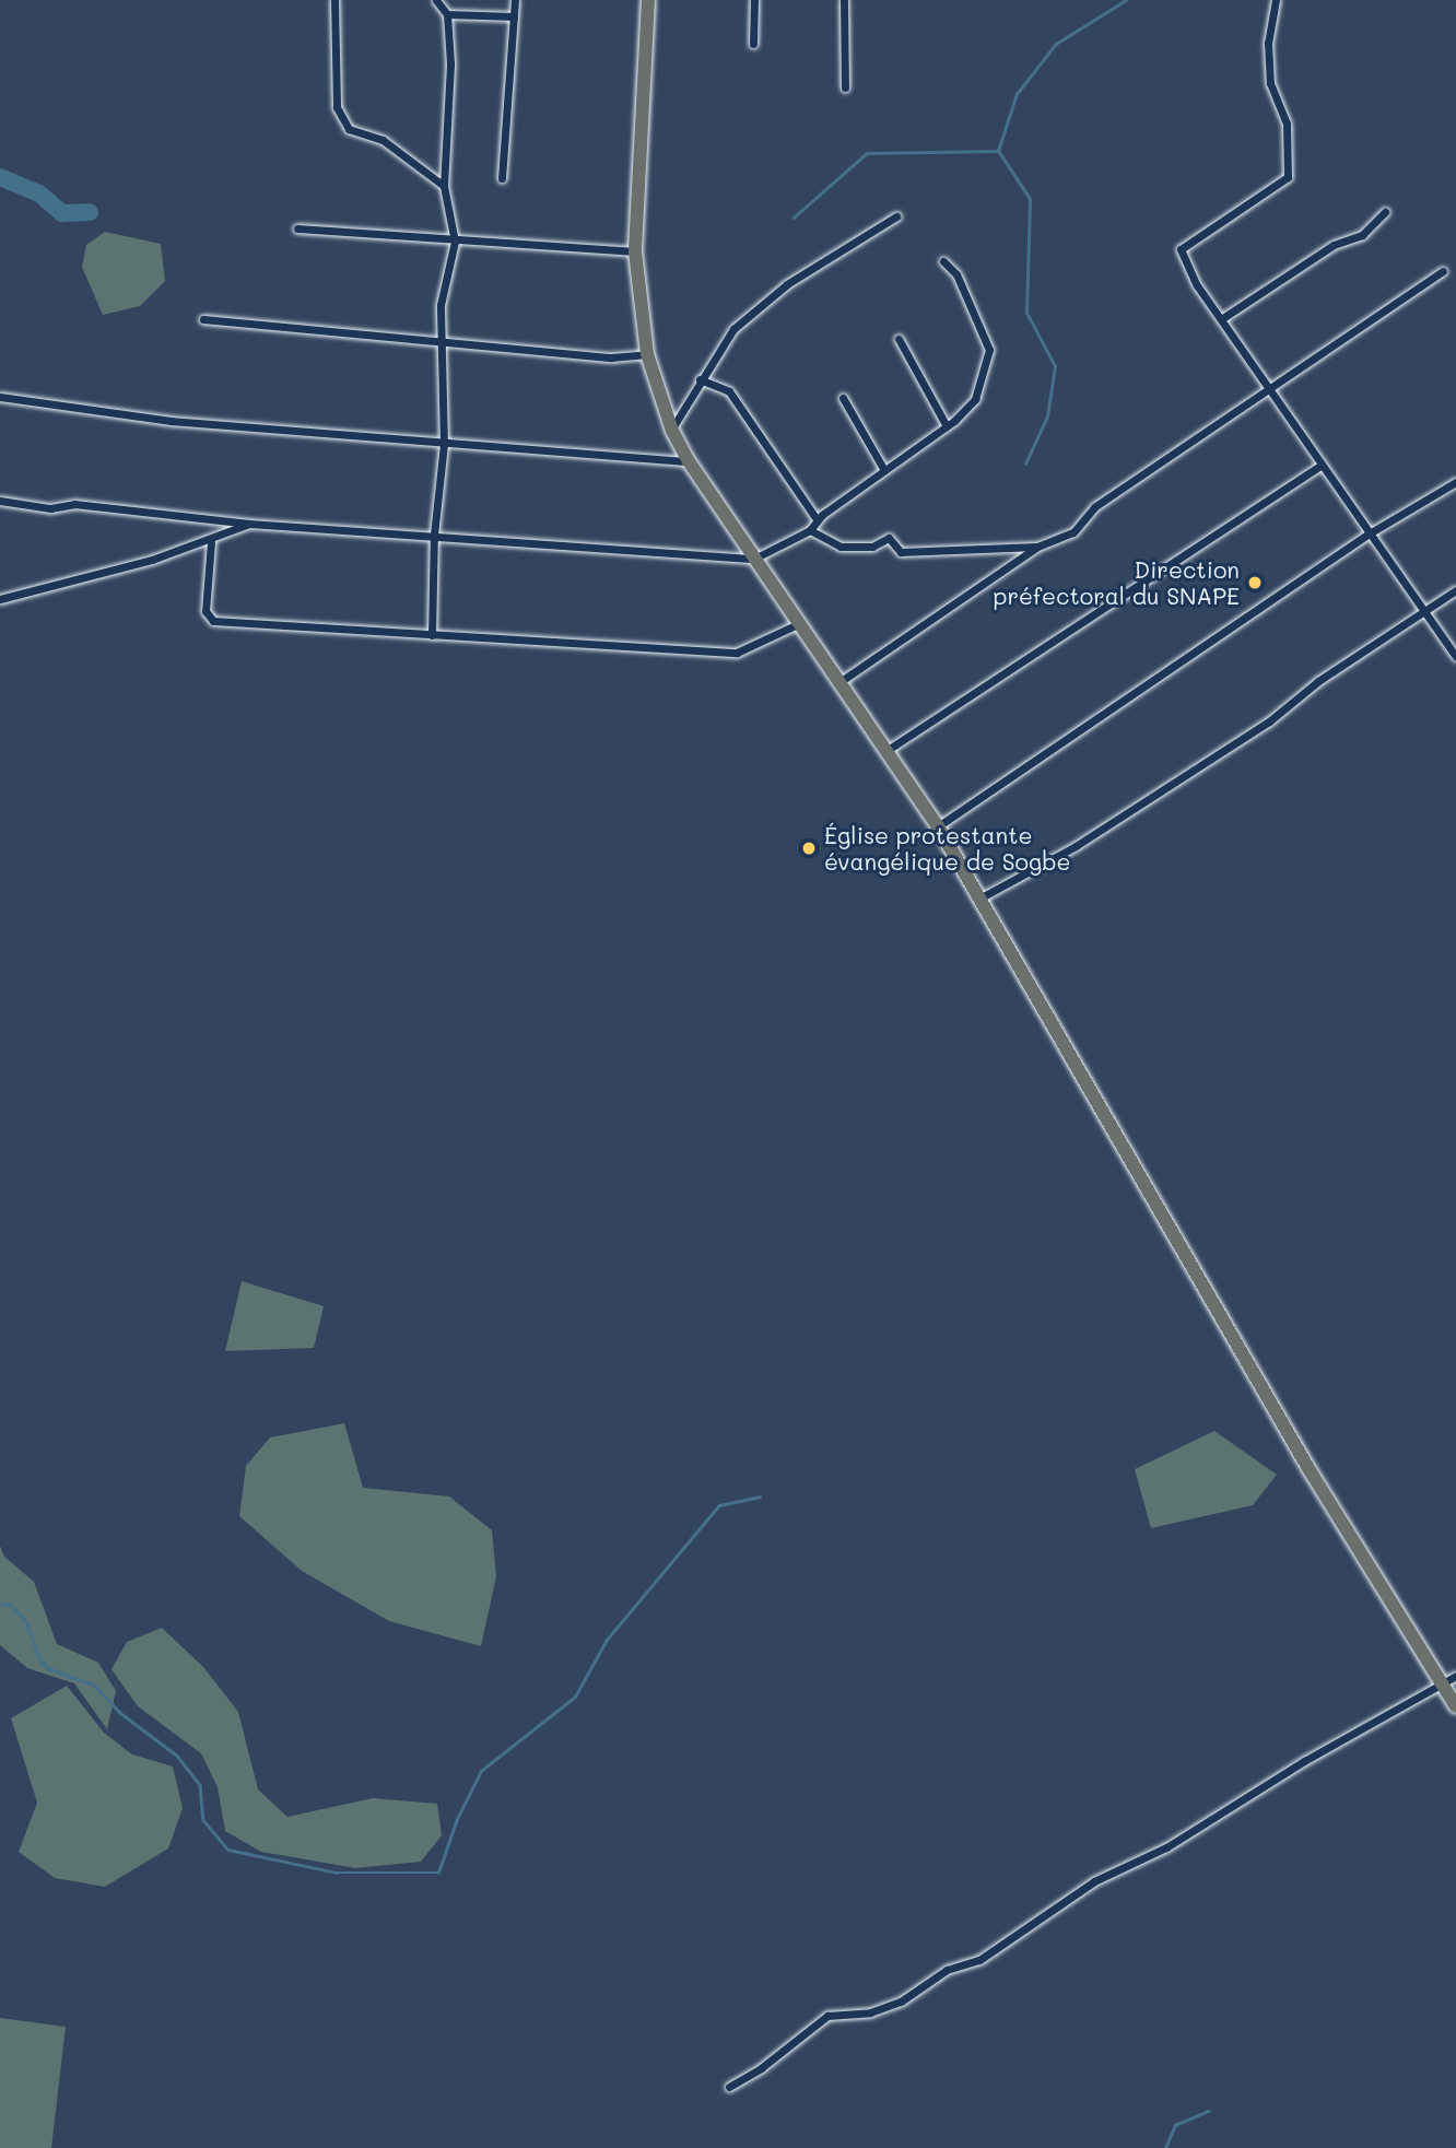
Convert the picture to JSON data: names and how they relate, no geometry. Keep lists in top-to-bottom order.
{
  "places": ["Direction préfectoral du SNAPE", "Église protestante évangélique de Sogbe"]
}
